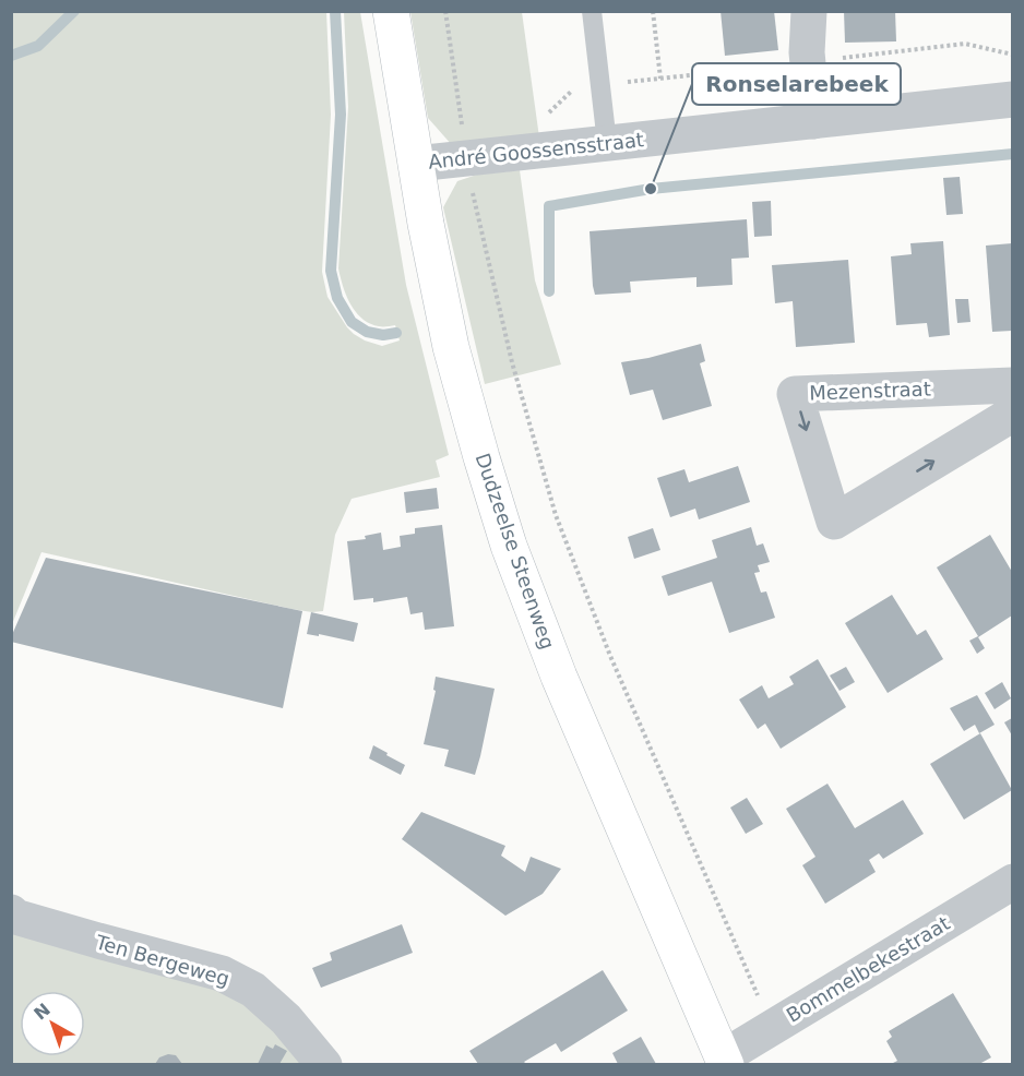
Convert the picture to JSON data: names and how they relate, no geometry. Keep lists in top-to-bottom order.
{
  "streets": {
    "main road": ["Dudzeelse Steenweg"],
    "street": [
      "André Goossensstraat",
      "Mezenstraat",
      "Ten Bergeweg",
      "Bommelbekestraat"
    ]
  },
  "crossings": [
    ["André Goossensstraat", "Dudzeelse Steenweg"],
    ["Dudzeelse Steenweg", "Bommelbekestraat"]
  ],
  "places": ["Ronselarebeek"],
  "north": "top left"
}
